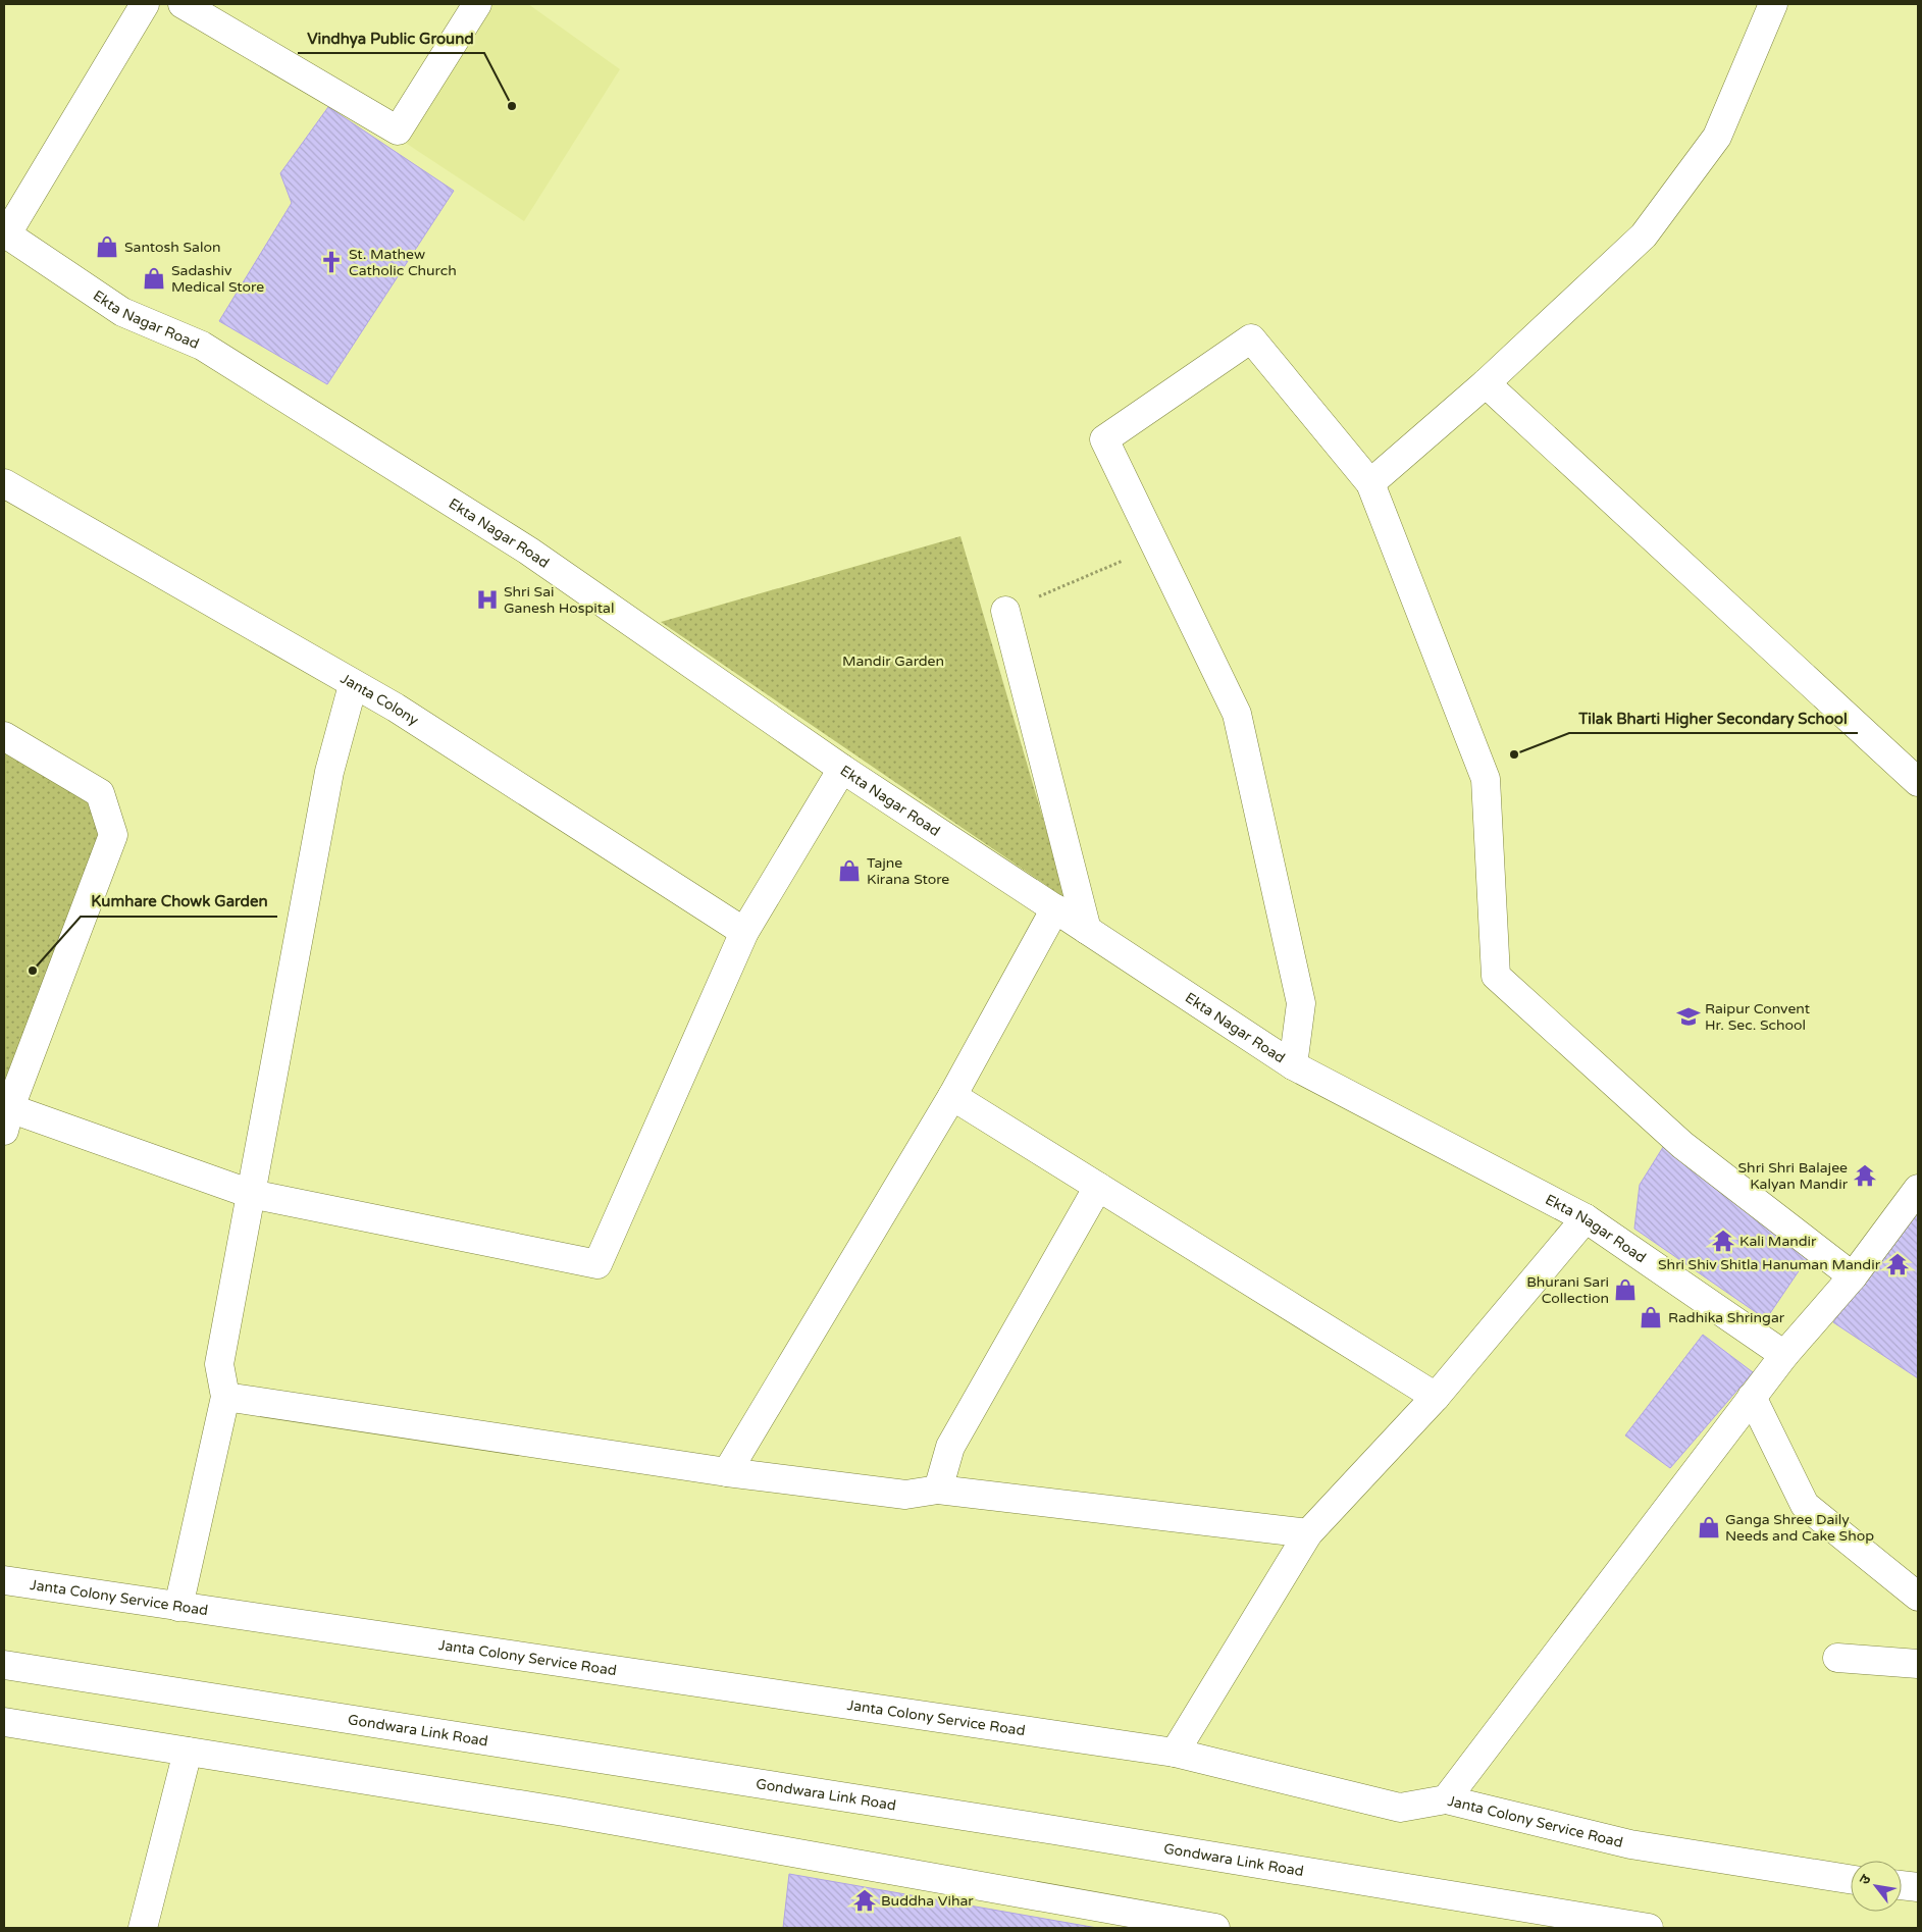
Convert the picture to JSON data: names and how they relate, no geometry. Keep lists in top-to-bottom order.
{
  "streets": {
    "street": [
      "Ekta Nagar Road",
      "Janta Colony",
      "Janta Colony Service Road",
      "Gondwara Link Road"
    ]
  },
  "parks": ["Mandir Garden"],
  "places": {
    "other": ["Vindhya Public Ground", "Tilak Bharti Higher Secondary School", "Kumhare Chowk Garden"],
    "shop": [
      "Santosh Salon",
      "Sadashiv Medical Store",
      "Tajne Kirana Store",
      "Bhurani Sari Collection",
      "Radhika Shringar",
      "Ganga Shree Daily Needs and Cake Shop"
    ],
    "church": ["St. Mathew Catholic Church"],
    "hospital": ["Shri Sai Ganesh Hospital"],
    "school or university": ["Raipur Convent Hr. Sec. School"],
    "temple": [
      "Shri Shri Balajee Kalyan Mandir",
      "Kali Mandir",
      "Shri Shiv Shitla Hanuman Mandir",
      "Buddha Vihar"
    ]
  },
  "north": "top left"
}
